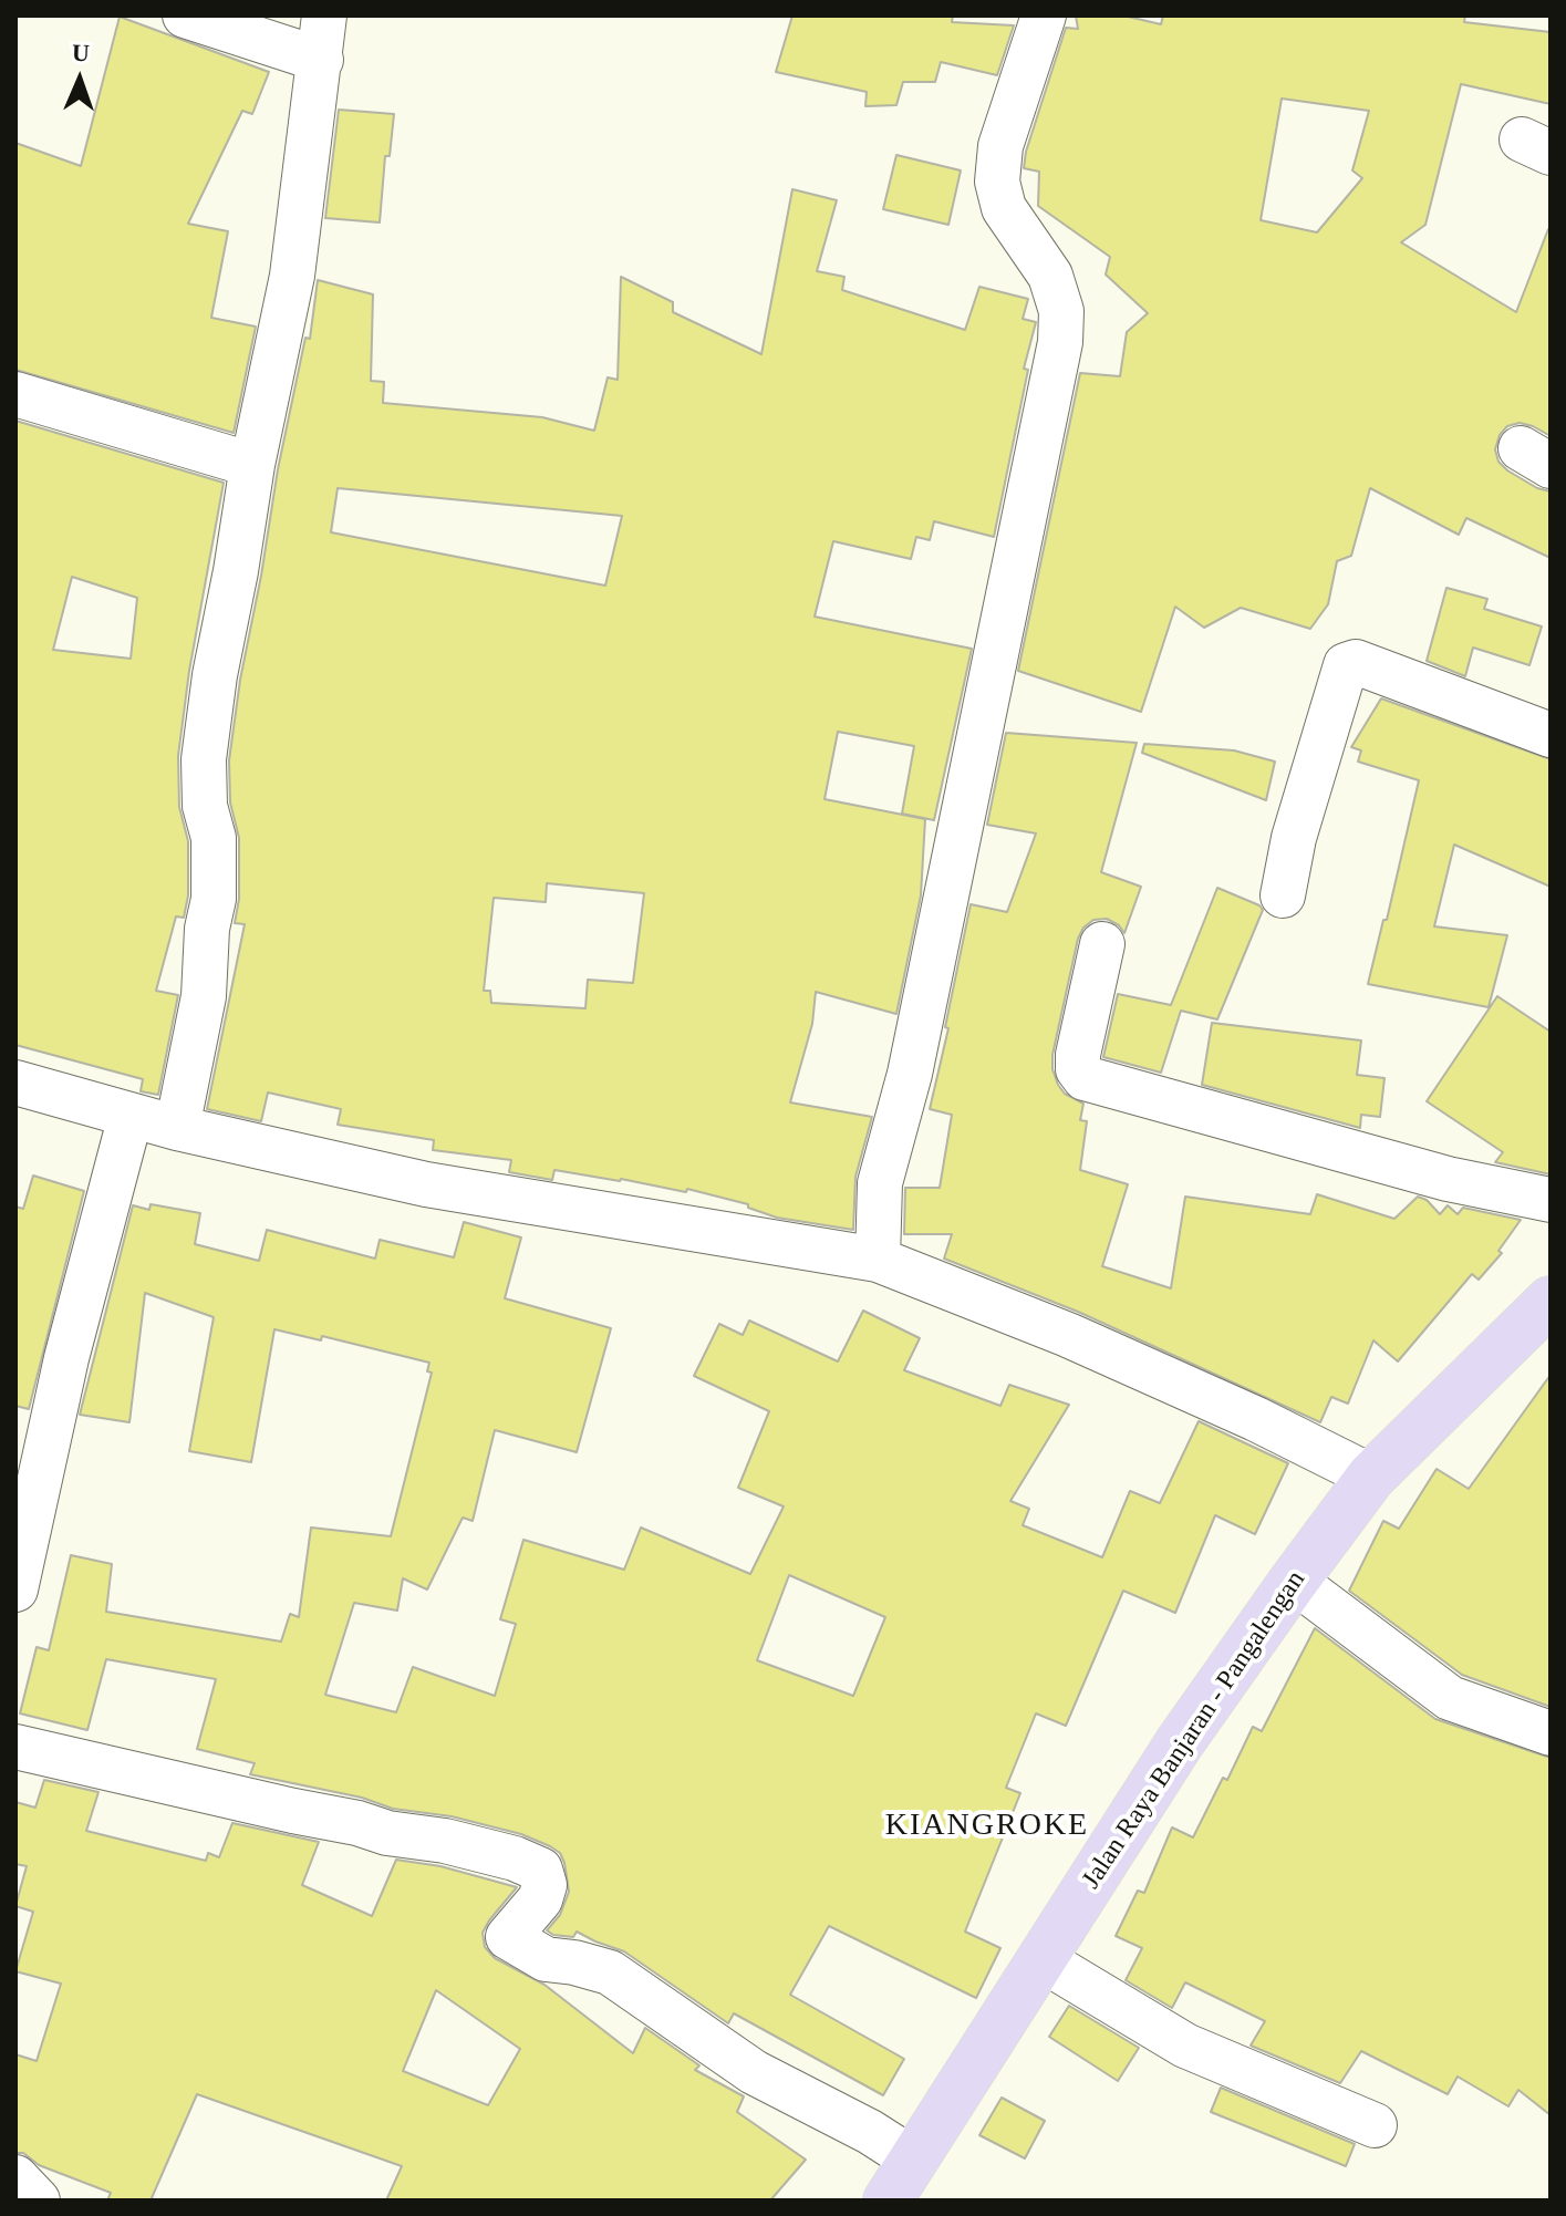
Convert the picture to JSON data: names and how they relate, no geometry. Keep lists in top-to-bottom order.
{
  "streets": {
    "main road": ["Jalan Raya Banjaran - Pangalengan"]
  },
  "districts": ["KIANGROKE"],
  "north": "top"
}
